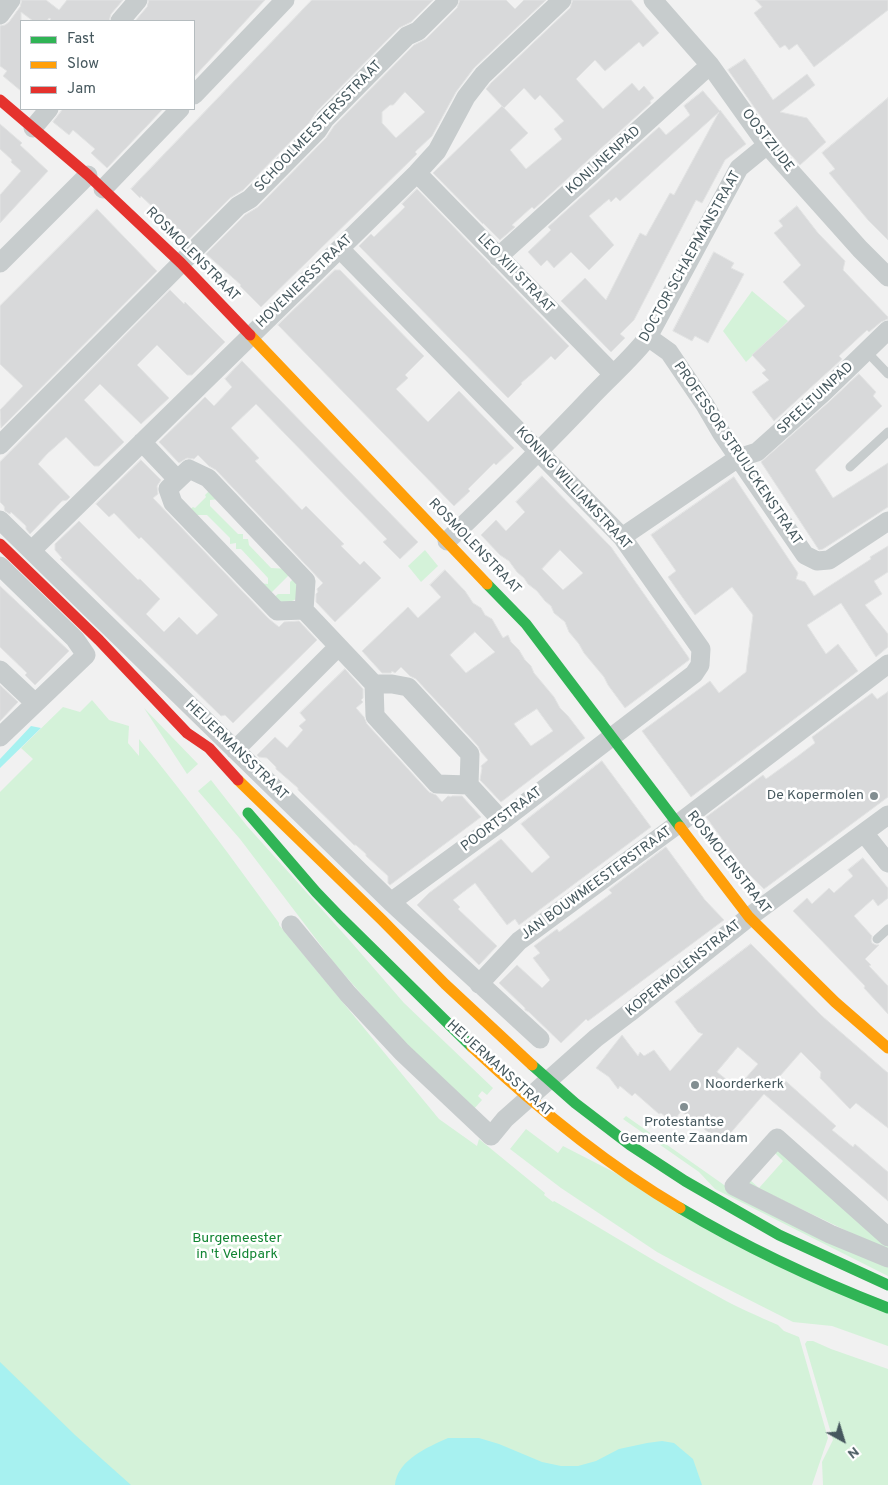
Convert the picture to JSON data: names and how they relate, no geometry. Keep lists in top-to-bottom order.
{
  "streets": {
    "main road": ["ROSMOLENSTRAAT", "HEIJERMANSSTRAAT"],
    "street": [
      "SCHOOLMEESTERSSTRAAT",
      "OOSTZIJDE",
      "KONIJNENPAD",
      "DOCTOR SCHAEPMANSTRAAT",
      "LEO XIII STRAAT",
      "HOVENIERSSTRAAT",
      "SPEELTUINPAD",
      "PROFESSOR STRUIJCKENSTRAAT",
      "KONING WILLIAMSTRAAT",
      "POORTSTRAAT",
      "JAN BOUWMEESTERSTRAAT",
      "KOPERMOLENSTRAAT"
    ]
  },
  "crossings": [
    ["SCHOOLMEESTERSSTRAAT", "ROSMOLENSTRAAT"],
    ["OOSTZIJDE", "KONIJNENPAD"],
    ["OOSTZIJDE", "DOCTOR SCHAEPMANSTRAAT"],
    ["KONIJNENPAD", "LEO XIII STRAAT"],
    ["ROSMOLENSTRAAT", "DOCTOR SCHAEPMANSTRAAT"],
    ["ROSMOLENSTRAAT", "HOVENIERSSTRAAT"],
    ["ROSMOLENSTRAAT", "KONING WILLIAMSTRAAT"],
    ["ROSMOLENSTRAAT", "POORTSTRAAT"],
    ["ROSMOLENSTRAAT", "JAN BOUWMEESTERSTRAAT"],
    ["ROSMOLENSTRAAT", "KOPERMOLENSTRAAT"],
    ["DOCTOR SCHAEPMANSTRAAT", "LEO XIII STRAAT"],
    ["DOCTOR SCHAEPMANSTRAAT", "PROFESSOR STRUIJCKENSTRAAT"],
    ["DOCTOR SCHAEPMANSTRAAT", "KONING WILLIAMSTRAAT"],
    ["LEO XIII STRAAT", "HOVENIERSSTRAAT"],
    ["HOVENIERSSTRAAT", "KONING WILLIAMSTRAAT"],
    ["HOVENIERSSTRAAT", "HEIJERMANSSTRAAT"],
    ["SPEELTUINPAD", "PROFESSOR STRUIJCKENSTRAAT"],
    ["SPEELTUINPAD", "KONING WILLIAMSTRAAT"],
    ["KONING WILLIAMSTRAAT", "POORTSTRAAT"],
    ["HEIJERMANSSTRAAT", "POORTSTRAAT"],
    ["HEIJERMANSSTRAAT", "JAN BOUWMEESTERSTRAAT"],
    ["HEIJERMANSSTRAAT", "KOPERMOLENSTRAAT"]
  ],
  "parks": ["Burgemeester in 't Veldpark"],
  "places": ["De Kopermolen", "Noorderkerk", "Protestantse Gemeente Zaandam"],
  "legend": ["Fast", "Slow", "Jam"],
  "north": "bottom right"
}
